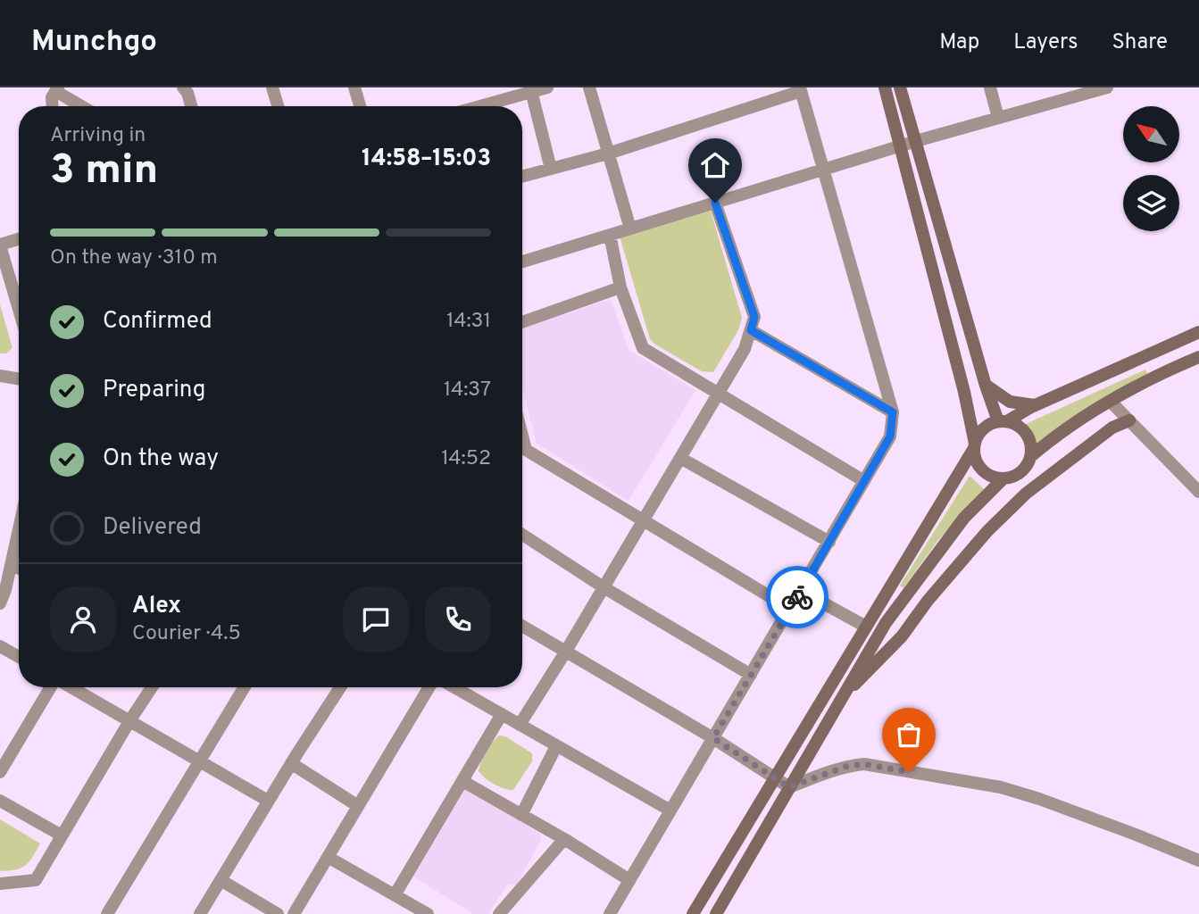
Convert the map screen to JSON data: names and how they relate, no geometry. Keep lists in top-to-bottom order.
{
  "north": "top left",
  "page": {
    "header": "Munchgo",
    "nav": ["Map", "Layers", "Share"],
    "heading": ["3 min", "Arriving in", "14:58–15:03"],
    "panel": ["Alex", "Courier · 4.5"],
    "bar": "On the way · 310 m",
    "list": [
      ["Confirmed", "14:31"],
      ["Preparing", "14:37"],
      ["On the way", "14:52"],
      "Delivered"
    ]
  }
}
